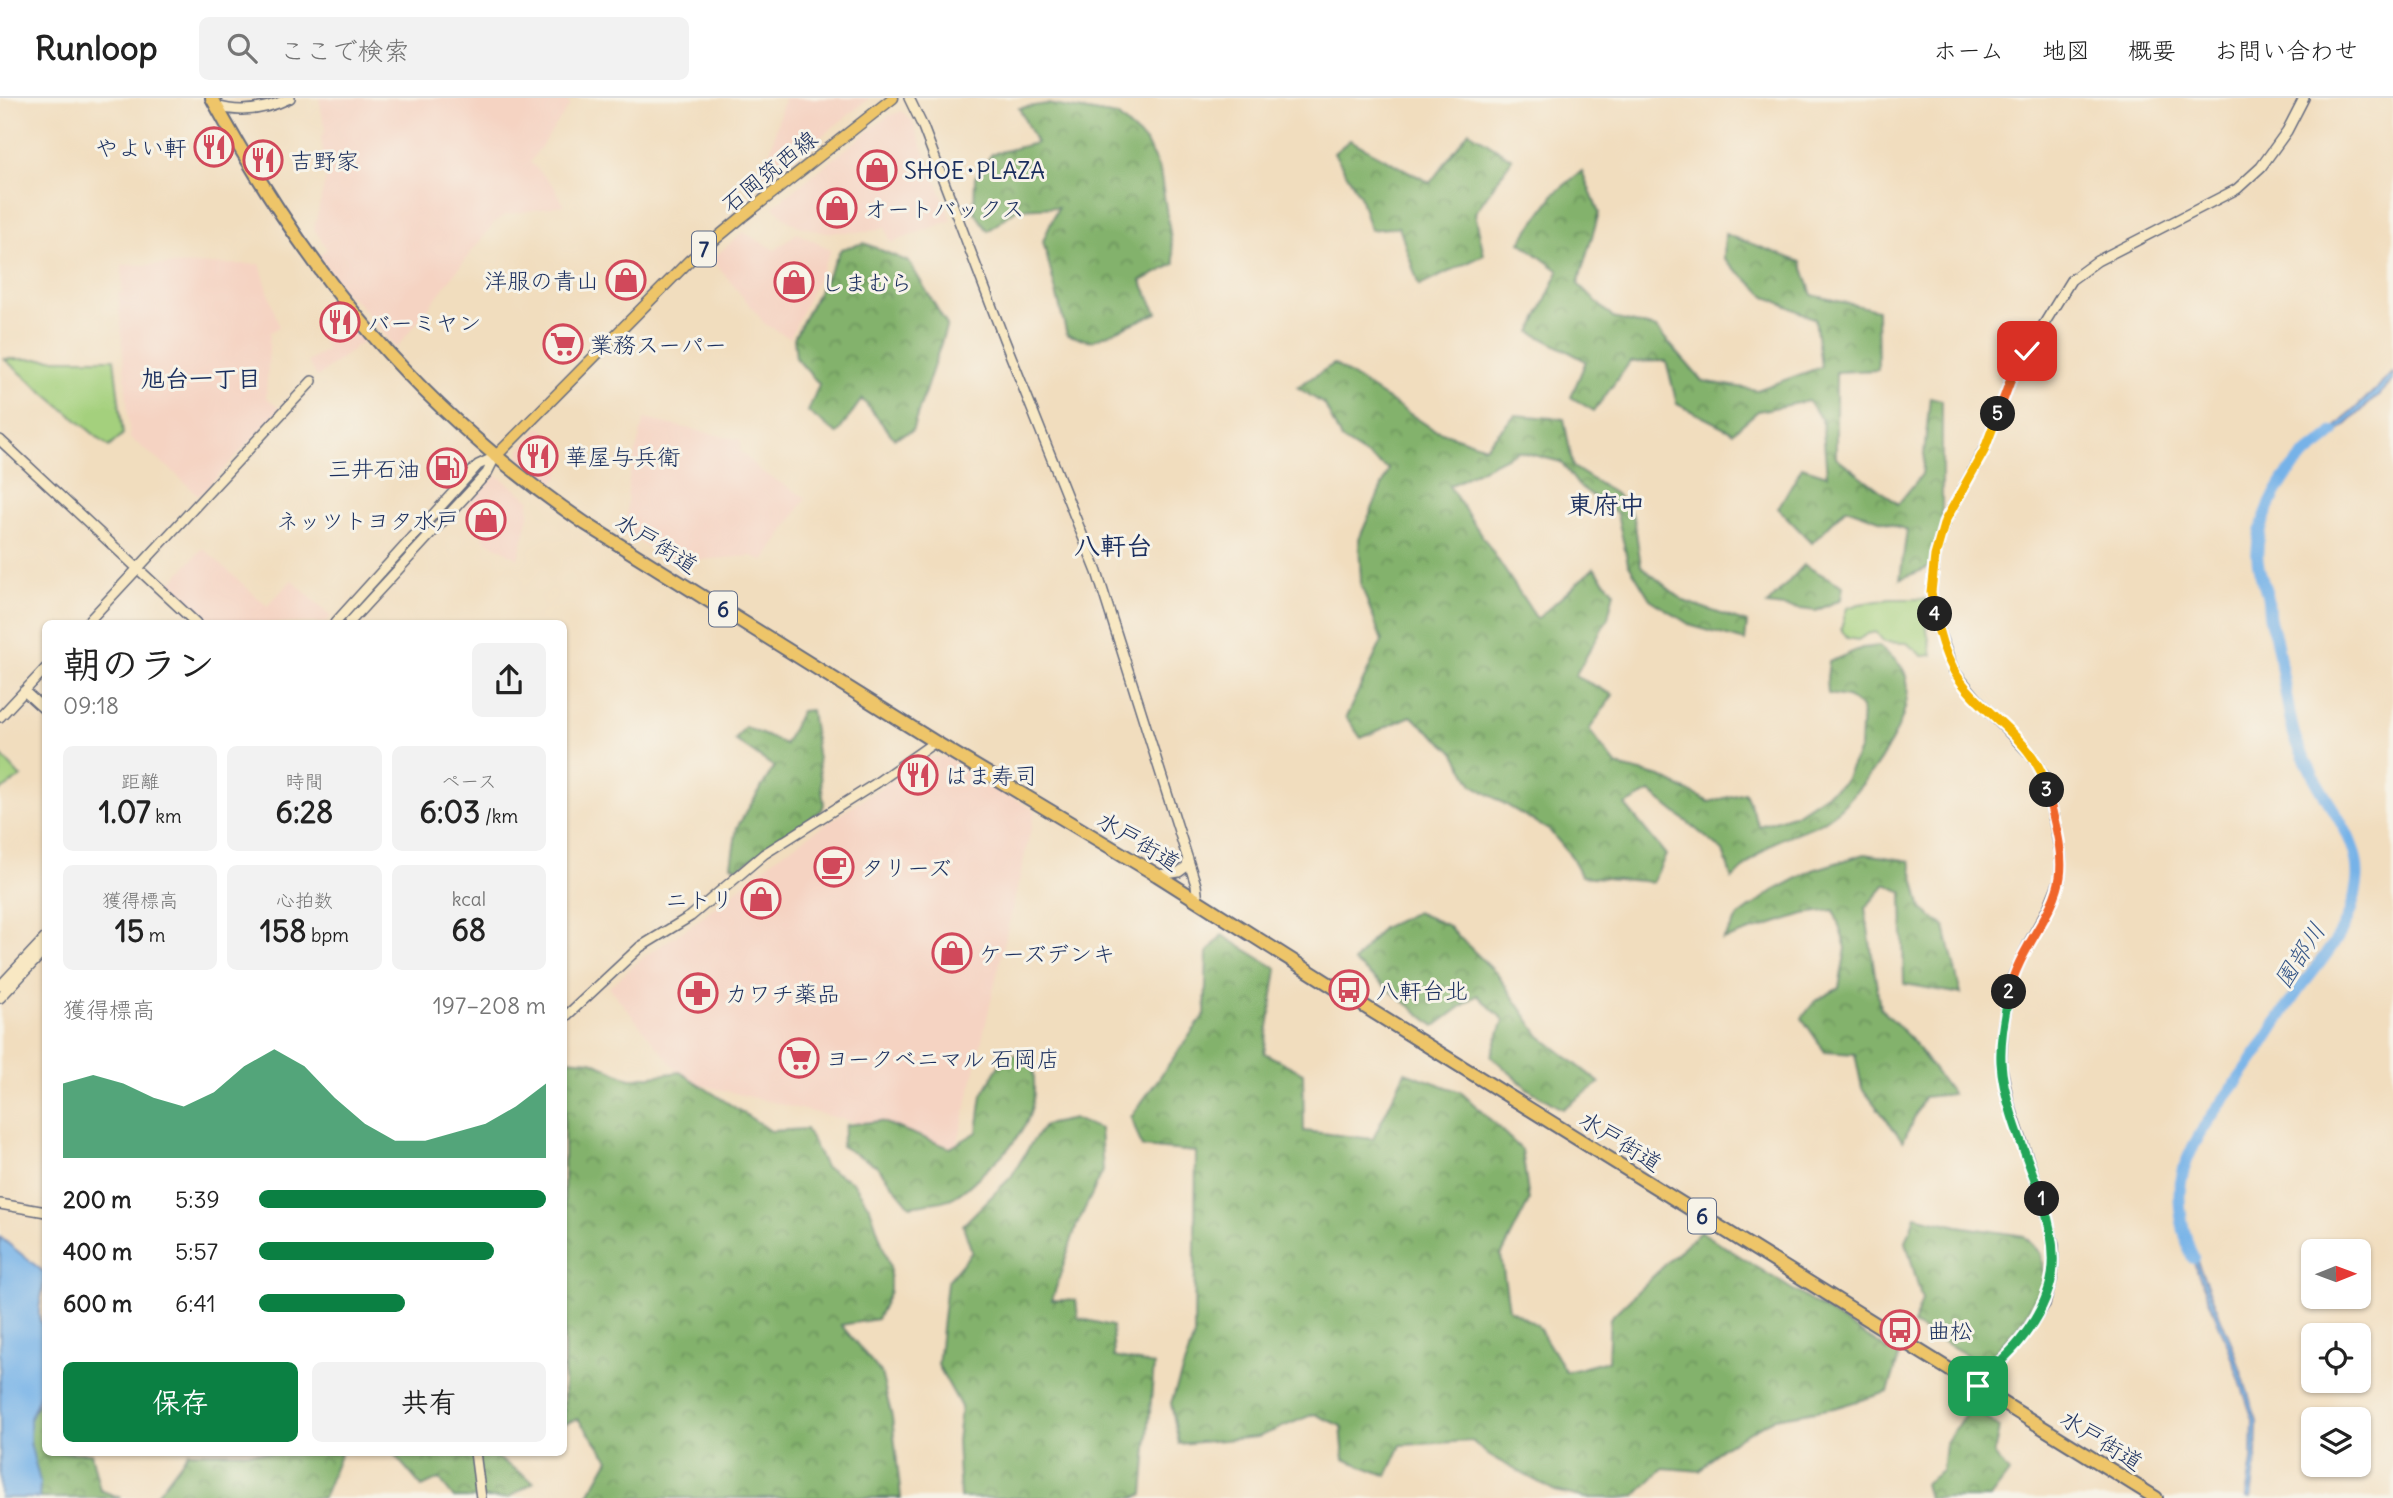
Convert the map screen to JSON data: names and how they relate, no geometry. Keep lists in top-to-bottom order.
{
  "streets": {
    "highway": ["水戸街道", "6"],
    "main road": ["石岡筑西線", "7"]
  },
  "crossings": [
    ["石岡筑西線", "水戸街道"]
  ],
  "districts": ["旭台一丁目", "東府中", "八軒台"],
  "water": ["園部川"],
  "places": {
    "restaurant": [
      "やよい軒",
      "吉野家",
      "バーミヤン",
      "華屋与兵衛",
      "はま寿司"
    ],
    "shop": [
      "SHOE･PLAZA",
      "オートバックス",
      "洋服の青山",
      "しまむら",
      "ネッツトヨタ水戸",
      "ニトリ",
      "ケーズデンキ"
    ],
    "supermarket": ["業務スーパー", "ヨークベニマル 石岡店"],
    "fuel station": ["三井石油"],
    "cafe": ["タリーズ"],
    "bus stop": ["八軒台北", "曲松"],
    "pharmacy": ["カワチ薬品"]
  },
  "north": "right",
  "page": {
    "header": "Runloop",
    "search": "ここで検索",
    "nav": [
      "ホーム",
      "地図",
      "概要",
      "お問い合わせ"
    ],
    "pins": [
      "5",
      "4",
      "3",
      "2",
      "1"
    ],
    "heading": ["朝のラン", "09:18"],
    "stats": [
      ["距離", "1.07 km"],
      ["時間", "6:28"],
      ["ペース", "6:03 /km"],
      ["獲得標高", "15 m"],
      ["心拍数", "158 bpm"],
      ["kcal", "68"]
    ],
    "chart": ["獲得標高", "197–208 m"],
    "list": [
      {
        "name": "200 m",
        "note": "5:39"
      },
      {
        "name": "400 m",
        "note": "5:57"
      },
      {
        "name": "600 m",
        "note": "6:41"
      }
    ],
    "buttons": ["保存", "共有"]
  }
}
